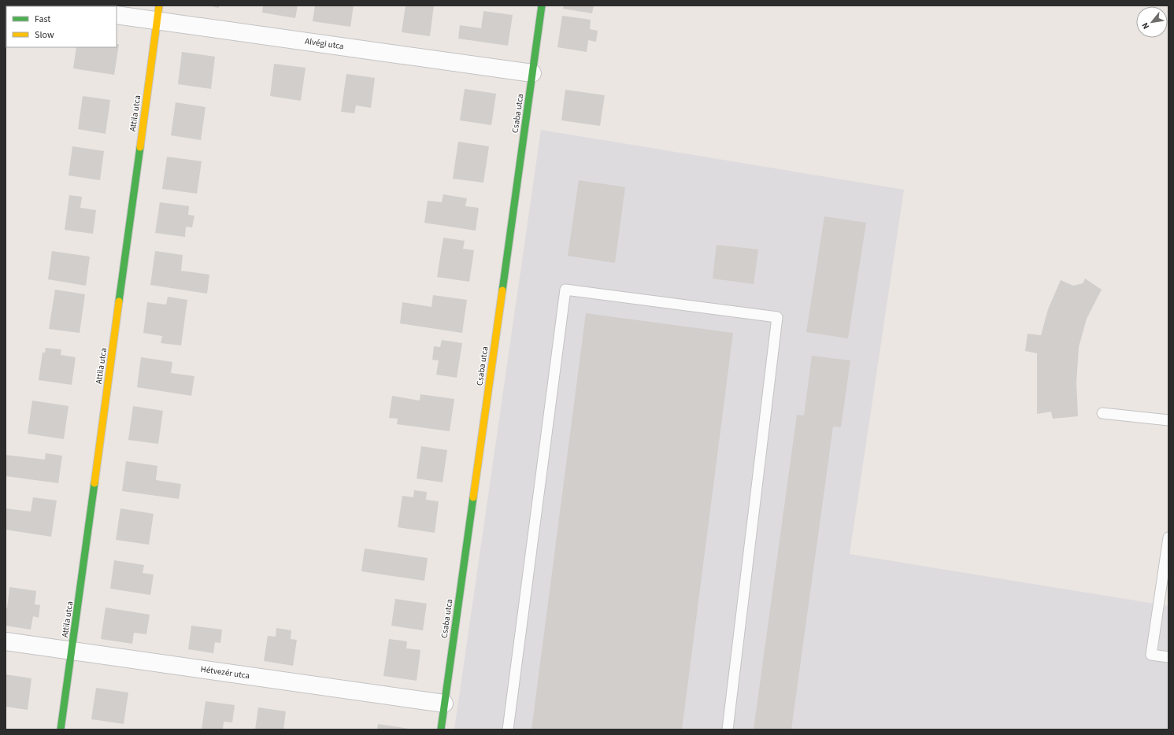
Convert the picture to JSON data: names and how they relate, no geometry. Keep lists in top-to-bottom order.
{
  "streets": {
    "street": [
      "Alvégi utca",
      "Attila utca",
      "Csaba utca",
      "Hétvezér utca"
    ]
  },
  "crossings": [
    ["Alvégi utca", "Attila utca"],
    ["Alvégi utca", "Csaba utca"],
    ["Attila utca", "Hétvezér utca"],
    ["Csaba utca", "Hétvezér utca"]
  ],
  "legend": ["Fast", "Slow"],
  "north": "bottom left"
}
